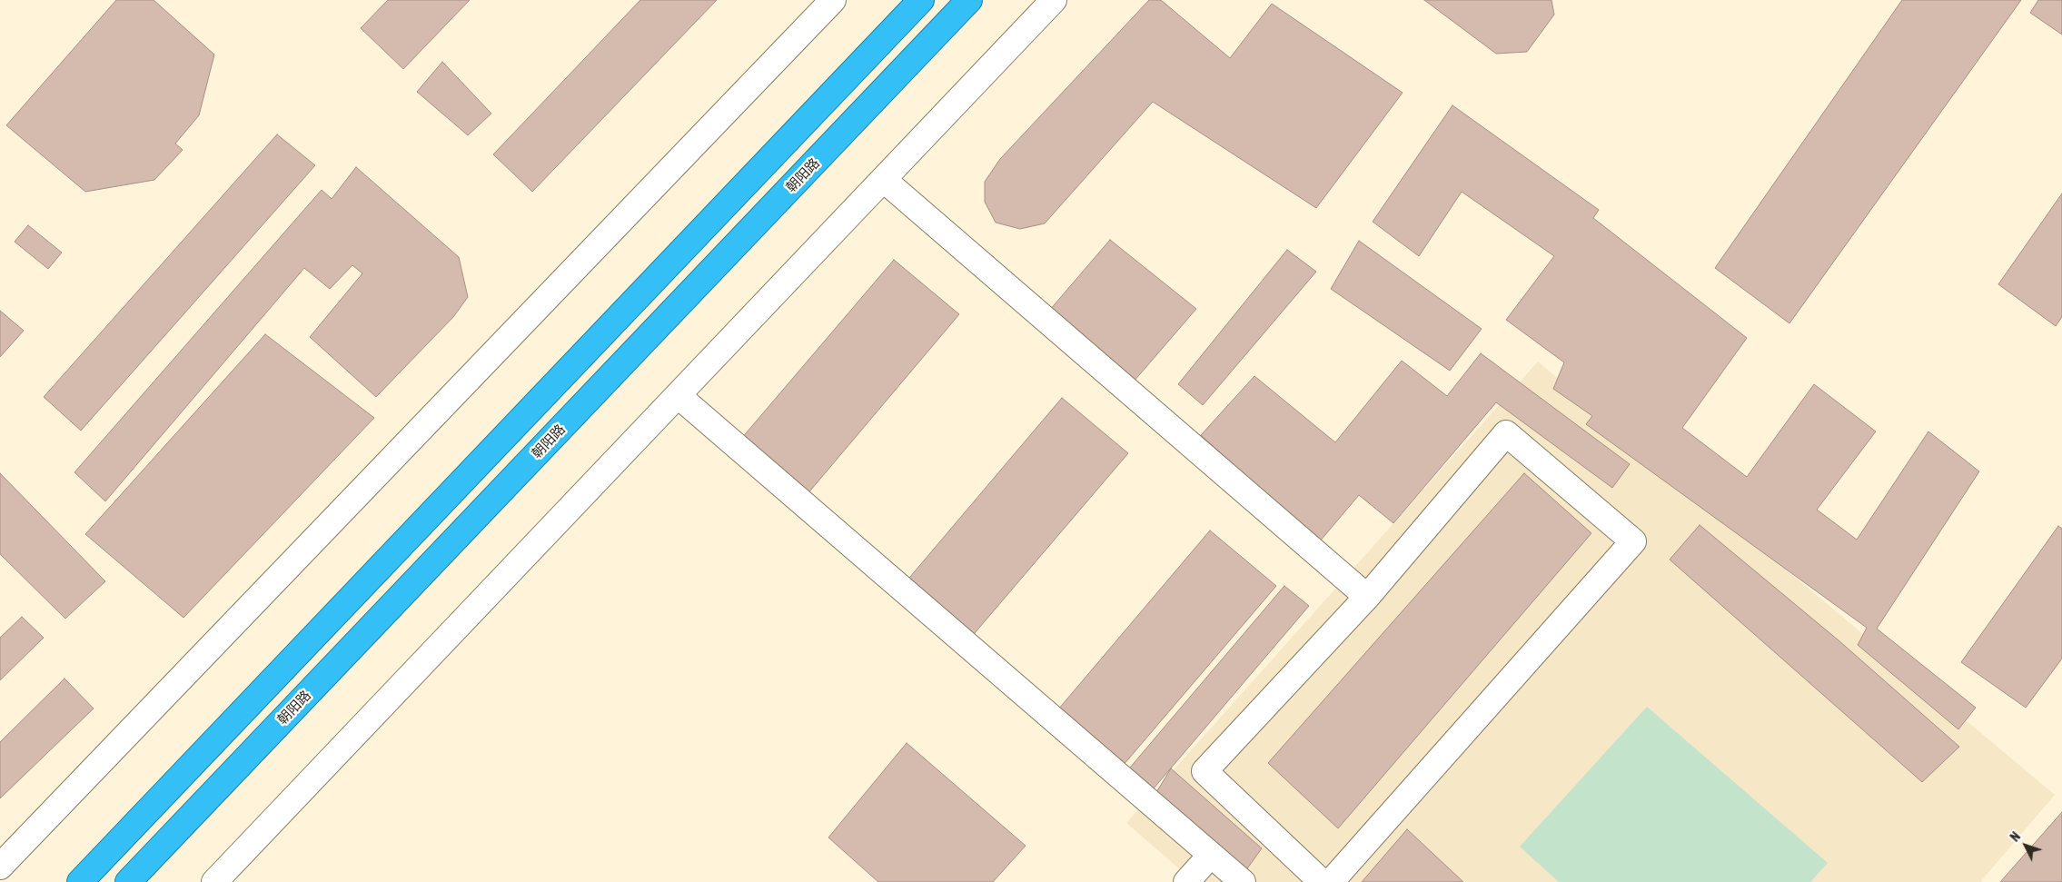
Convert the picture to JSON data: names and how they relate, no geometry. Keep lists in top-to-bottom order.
{
  "streets": {
    "highway": ["朝阳路"]
  },
  "north": "top left"
}
